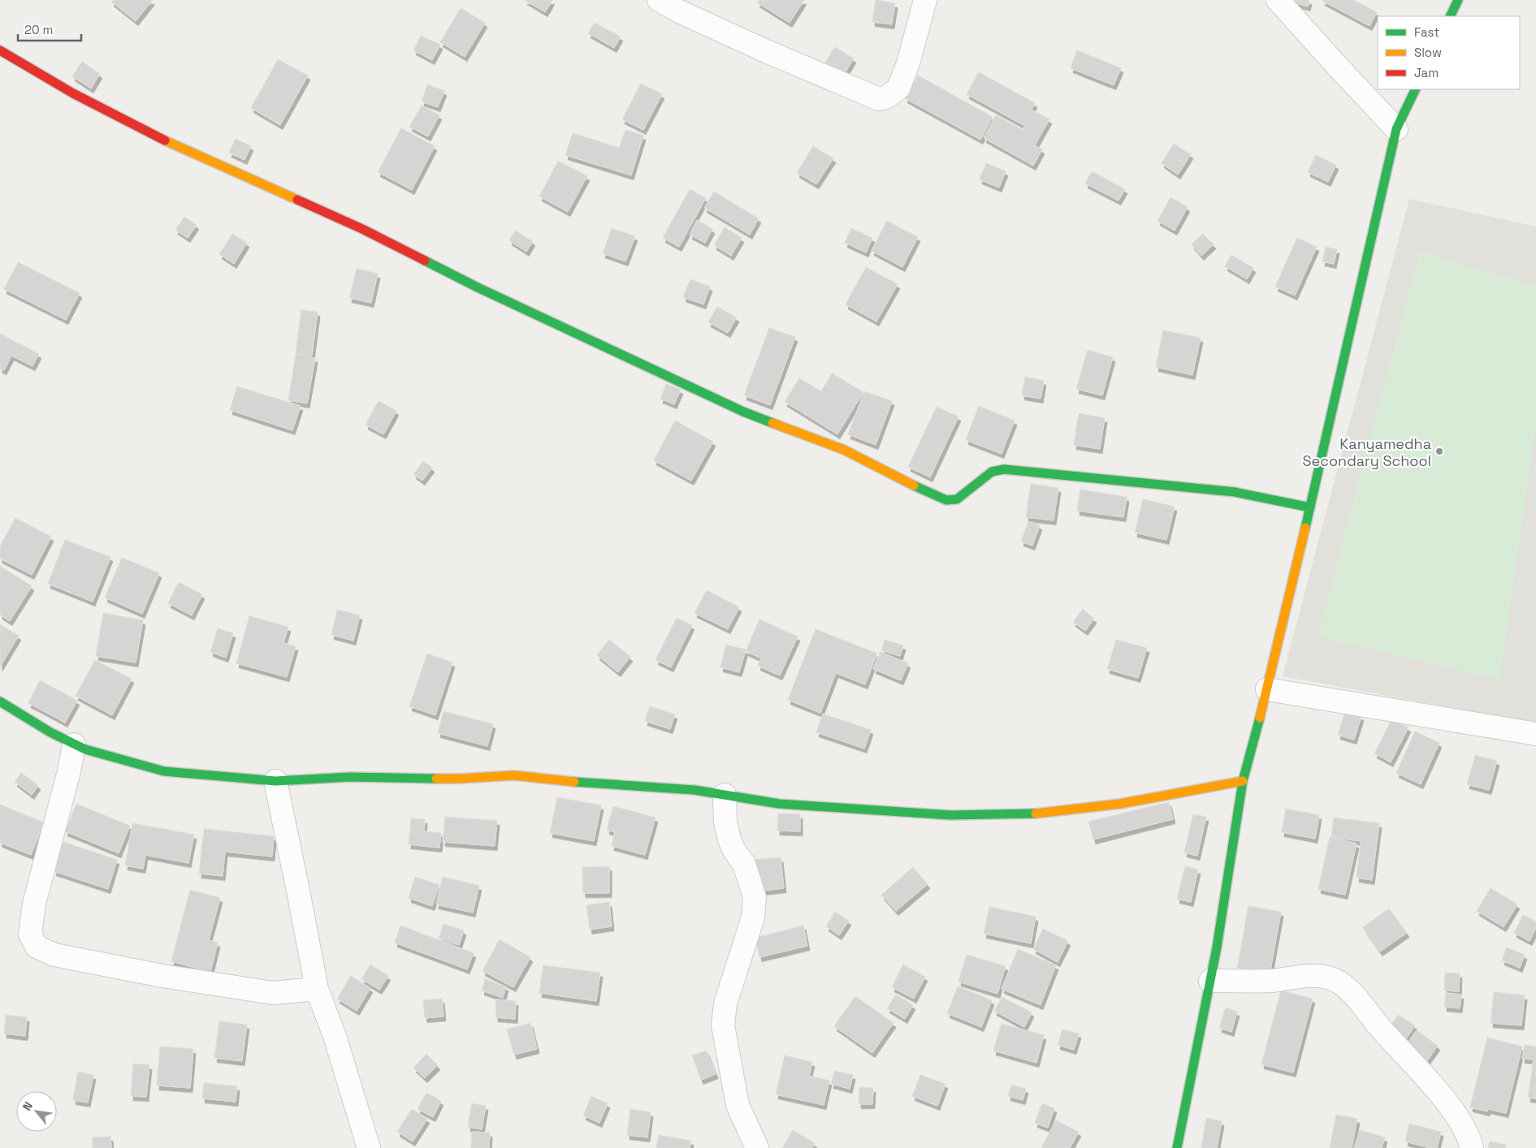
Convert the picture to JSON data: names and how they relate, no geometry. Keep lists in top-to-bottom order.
{
  "places": ["Kanyamedha Secondary School"],
  "legend": ["Fast", "Slow", "Jam"],
  "scale_bar": "20 m",
  "north": "top left"
}
